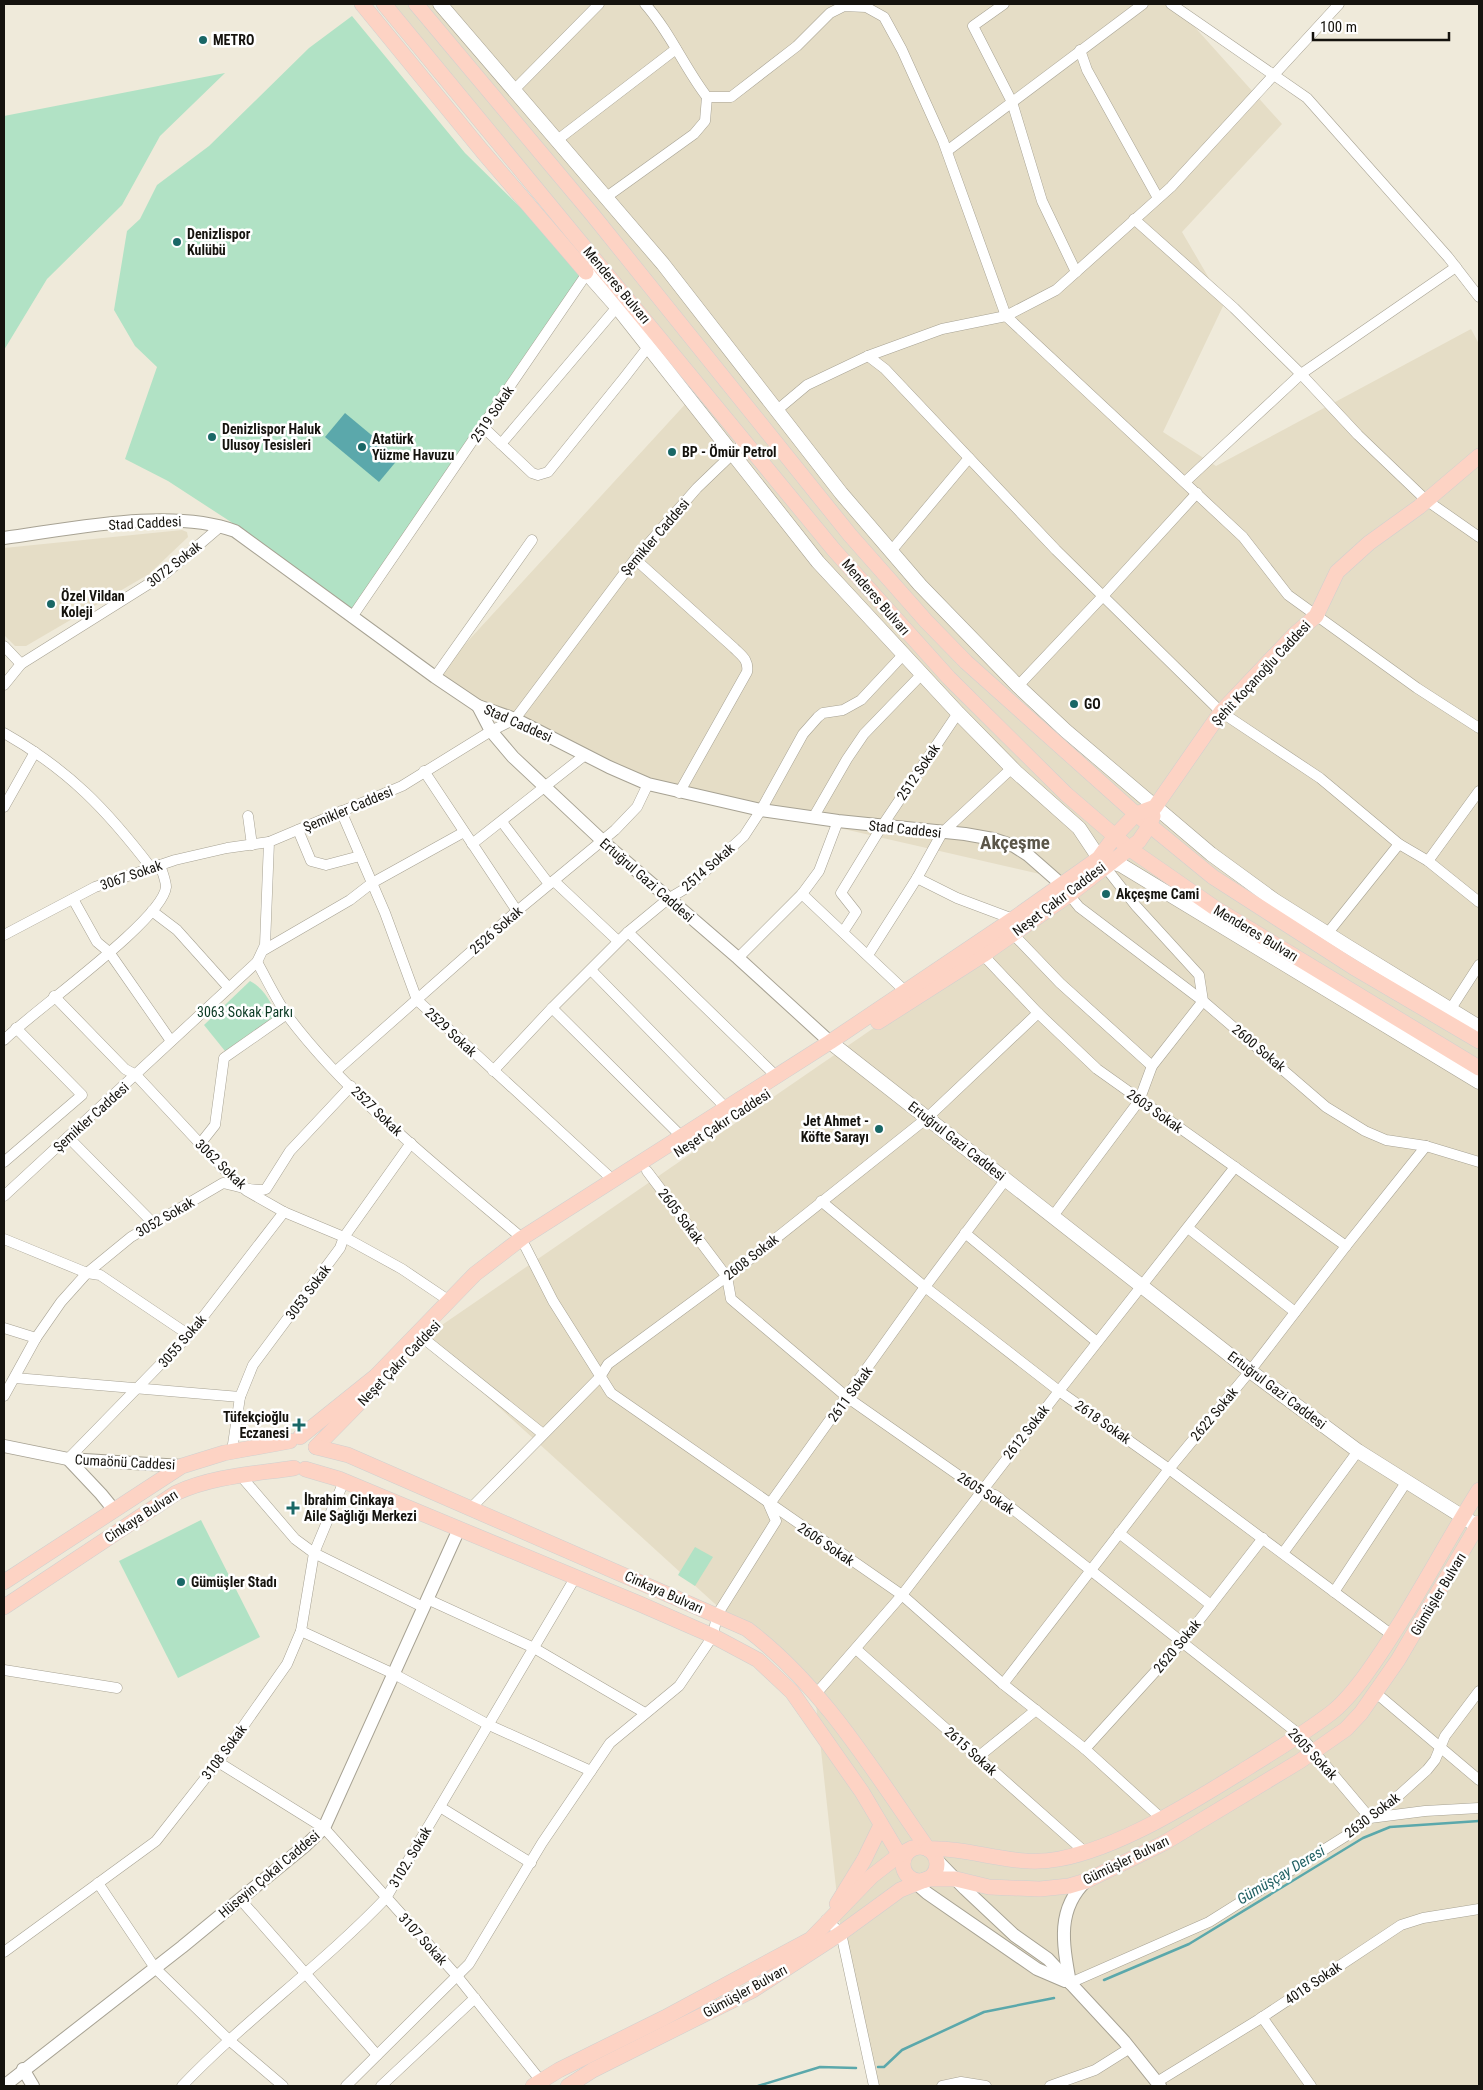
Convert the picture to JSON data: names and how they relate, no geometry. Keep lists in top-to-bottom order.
{
  "streets": {
    "main road": [
      "Menderes Bulvarı",
      "Şehit Koçanoğlu Caddesi",
      "Ertuğrul Gazi Caddesi",
      "Neşet Çakır Caddesi",
      "Cinkaya Bulvarı",
      "Gümüşler Bulvarı"
    ],
    "street": [
      "2519 Sokak",
      "Stad Caddesi",
      "Şemikler Caddesi",
      "3072 Sokak",
      "2512 Sokak",
      "2514 Sokak",
      "3067 Sokak",
      "2526 Sokak",
      "2529 Sokak",
      "2600 Sokak",
      "2527 Sokak",
      "2603 Sokak",
      "3062 Sokak",
      "2605 Sokak",
      "3052 Sokak",
      "2608 Sokak",
      "3053 Sokak",
      "3055 Sokak",
      "2611 Sokak",
      "2622 Sokak",
      "2618 Sokak",
      "2612 Sokak",
      "Cumaönü Caddesi",
      "2606 Sokak",
      "2620 Sokak",
      "2615 Sokak",
      "3108 Sokak",
      "2630 Sokak",
      "3102. Sokak",
      "Hüseyin Çokal Caddesi",
      "3107 Sokak",
      "4018 Sokak"
    ]
  },
  "crossings": [
    ["Menderes Bulvarı", "2519 Sokak"],
    ["Menderes Bulvarı", "Şemikler Caddesi"],
    ["Menderes Bulvarı", "Şehit Koçanoğlu Caddesi"],
    ["Menderes Bulvarı", "Neşet Çakır Caddesi"],
    ["2519 Sokak", "Stad Caddesi"],
    ["Stad Caddesi", "Şemikler Caddesi"],
    ["Stad Caddesi", "3072 Sokak"],
    ["Stad Caddesi", "2512 Sokak"],
    ["Stad Caddesi", "2514 Sokak"],
    ["Stad Caddesi", "Ertuğrul Gazi Caddesi"],
    ["Stad Caddesi", "Neşet Çakır Caddesi"],
    ["Stad Caddesi", "2526 Sokak"],
    ["Stad Caddesi", "2600 Sokak"],
    ["Şemikler Caddesi", "3067 Sokak"],
    ["Şemikler Caddesi", "Ertuğrul Gazi Caddesi"],
    ["Şemikler Caddesi", "2529 Sokak"],
    ["Şemikler Caddesi", "2527 Sokak"],
    ["Şemikler Caddesi", "3062 Sokak"],
    ["Şehit Koçanoğlu Caddesi", "Neşet Çakır Caddesi"],
    ["2514 Sokak", "Ertuğrul Gazi Caddesi"],
    ["2514 Sokak", "2529 Sokak"],
    ["Ertuğrul Gazi Caddesi", "Neşet Çakır Caddesi"],
    ["Ertuğrul Gazi Caddesi", "2526 Sokak"],
    ["Ertuğrul Gazi Caddesi", "2608 Sokak"],
    ["Ertuğrul Gazi Caddesi", "2611 Sokak"],
    ["Ertuğrul Gazi Caddesi", "2622 Sokak"],
    ["Ertuğrul Gazi Caddesi", "2612 Sokak"],
    ["Ertuğrul Gazi Caddesi", "Gümüşler Bulvarı"],
    ["Neşet Çakır Caddesi", "2529 Sokak"],
    ["Neşet Çakır Caddesi", "2600 Sokak"],
    ["Neşet Çakır Caddesi", "2527 Sokak"],
    ["Neşet Çakır Caddesi", "2603 Sokak"],
    ["Neşet Çakır Caddesi", "3062 Sokak"],
    ["Neşet Çakır Caddesi", "2605 Sokak"],
    ["Neşet Çakır Caddesi", "Cinkaya Bulvarı"],
    ["Neşet Çakır Caddesi", "2606 Sokak"],
    ["2526 Sokak", "2529 Sokak"],
    ["2526 Sokak", "2527 Sokak"],
    ["2600 Sokak", "2622 Sokak"],
    ["2527 Sokak", "3052 Sokak"],
    ["2527 Sokak", "3053 Sokak"],
    ["2527 Sokak", "2606 Sokak"],
    ["2603 Sokak", "2608 Sokak"],
    ["2603 Sokak", "2622 Sokak"],
    ["2603 Sokak", "2612 Sokak"],
    ["3062 Sokak", "3052 Sokak"],
    ["3062 Sokak", "3053 Sokak"],
    ["3062 Sokak", "3055 Sokak"],
    ["2605 Sokak", "2608 Sokak"],
    ["2605 Sokak", "2611 Sokak"],
    ["2605 Sokak", "2622 Sokak"],
    ["2605 Sokak", "2612 Sokak"],
    ["2605 Sokak", "Gümüşler Bulvarı"],
    ["2605 Sokak", "2620 Sokak"],
    ["2605 Sokak", "2630 Sokak"],
    ["2608 Sokak", "2618 Sokak"],
    ["2608 Sokak", "Cinkaya Bulvarı"],
    ["2608 Sokak", "2606 Sokak"],
    ["3053 Sokak", "Cinkaya Bulvarı"],
    ["3055 Sokak", "Cumaönü Caddesi"],
    ["2611 Sokak", "2618 Sokak"],
    ["2611 Sokak", "2606 Sokak"],
    ["2622 Sokak", "2618 Sokak"],
    ["2622 Sokak", "2606 Sokak"],
    ["2618 Sokak", "2612 Sokak"],
    ["2618 Sokak", "Gümüşler Bulvarı"],
    ["2618 Sokak", "2620 Sokak"],
    ["2612 Sokak", "Cinkaya Bulvarı"],
    ["2612 Sokak", "2606 Sokak"],
    ["2612 Sokak", "2615 Sokak"],
    ["Cumaönü Caddesi", "Cinkaya Bulvarı"],
    ["Cinkaya Bulvarı", "Gümüşler Bulvarı"],
    ["Cinkaya Bulvarı", "3108 Sokak"],
    ["Cinkaya Bulvarı", "3102. Sokak"],
    ["Cinkaya Bulvarı", "Hüseyin Çokal Caddesi"],
    ["2606 Sokak", "Gümüşler Bulvarı"],
    ["2606 Sokak", "2620 Sokak"],
    ["Gümüşler Bulvarı", "2615 Sokak"],
    ["Gümüşler Bulvarı", "3107 Sokak"],
    ["3108 Sokak", "3107 Sokak"],
    ["3102. Sokak", "3107 Sokak"],
    ["Hüseyin Çokal Caddesi", "3107 Sokak"]
  ],
  "districts": ["Akçeşme"],
  "water": ["Gümüşçay Deresi"],
  "parks": ["3063 Sokak Parkı"],
  "places": {
    "other": [
      "METRO",
      "Denizlispor Kulübü",
      "Denizlispor Haluk Ulusoy Tesisleri",
      "Atatürk Yüzme Havuzu",
      "BP - Ömür Petrol",
      "Özel Vildan Koleji",
      "GO",
      "Akçeşme Cami",
      "Jet Ahmet - Köfte Sarayı",
      "Gümüşler Stadı"
    ],
    "health": ["Tüfekçioğlu Eczanesi", "İbrahim Cinkaya Aile Sağlığı Merkezi"]
  },
  "scale_bar": "100 m"
}
